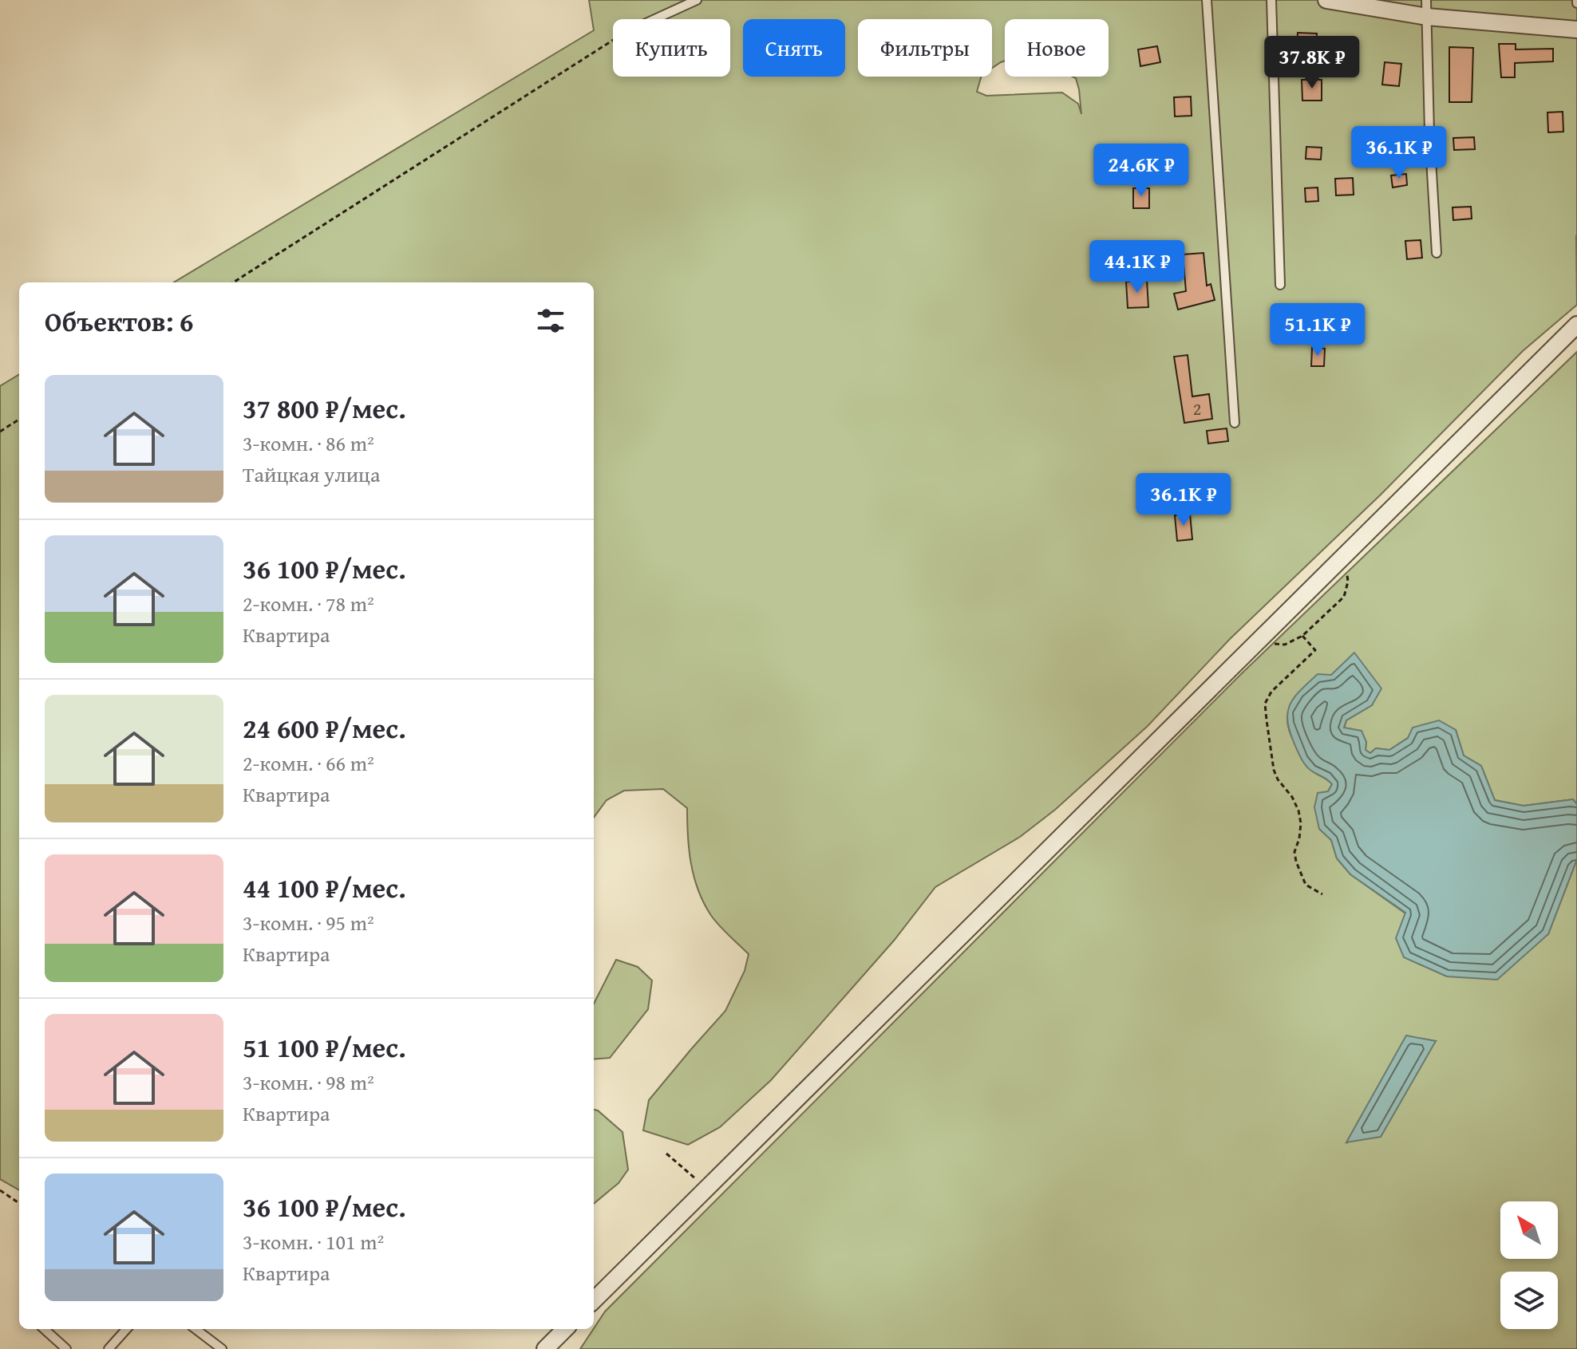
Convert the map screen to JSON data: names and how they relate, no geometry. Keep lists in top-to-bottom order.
{
  "house_numbers": ["2"],
  "north": "top left",
  "page": {
    "chip": [
      "Купить",
      "Снять",
      "Фильтры",
      "Новое"
    ],
    "price": [
      "37.8K ₽",
      "36.1K ₽",
      "24.6K ₽",
      "44.1K ₽",
      "51.1K ₽",
      "36.1K ₽"
    ],
    "heading": "Объектов: 6",
    "list": [
      {
        "name": "37 800 ₽/мес.",
        "note": "3-комн. · 86 m² · Тайцкая улица"
      },
      {
        "name": "36 100 ₽/мес.",
        "note": "2-комн. · 78 m² · Квартира"
      },
      {
        "name": "24 600 ₽/мес.",
        "note": "2-комн. · 66 m² · Квартира"
      },
      {
        "name": "44 100 ₽/мес.",
        "note": "3-комн. · 95 m² · Квартира"
      },
      {
        "name": "51 100 ₽/мес.",
        "note": "3-комн. · 98 m² · Квартира"
      },
      {
        "name": "36 100 ₽/мес.",
        "note": "3-комн. · 101 m² · Квартира"
      }
    ]
  }
}
